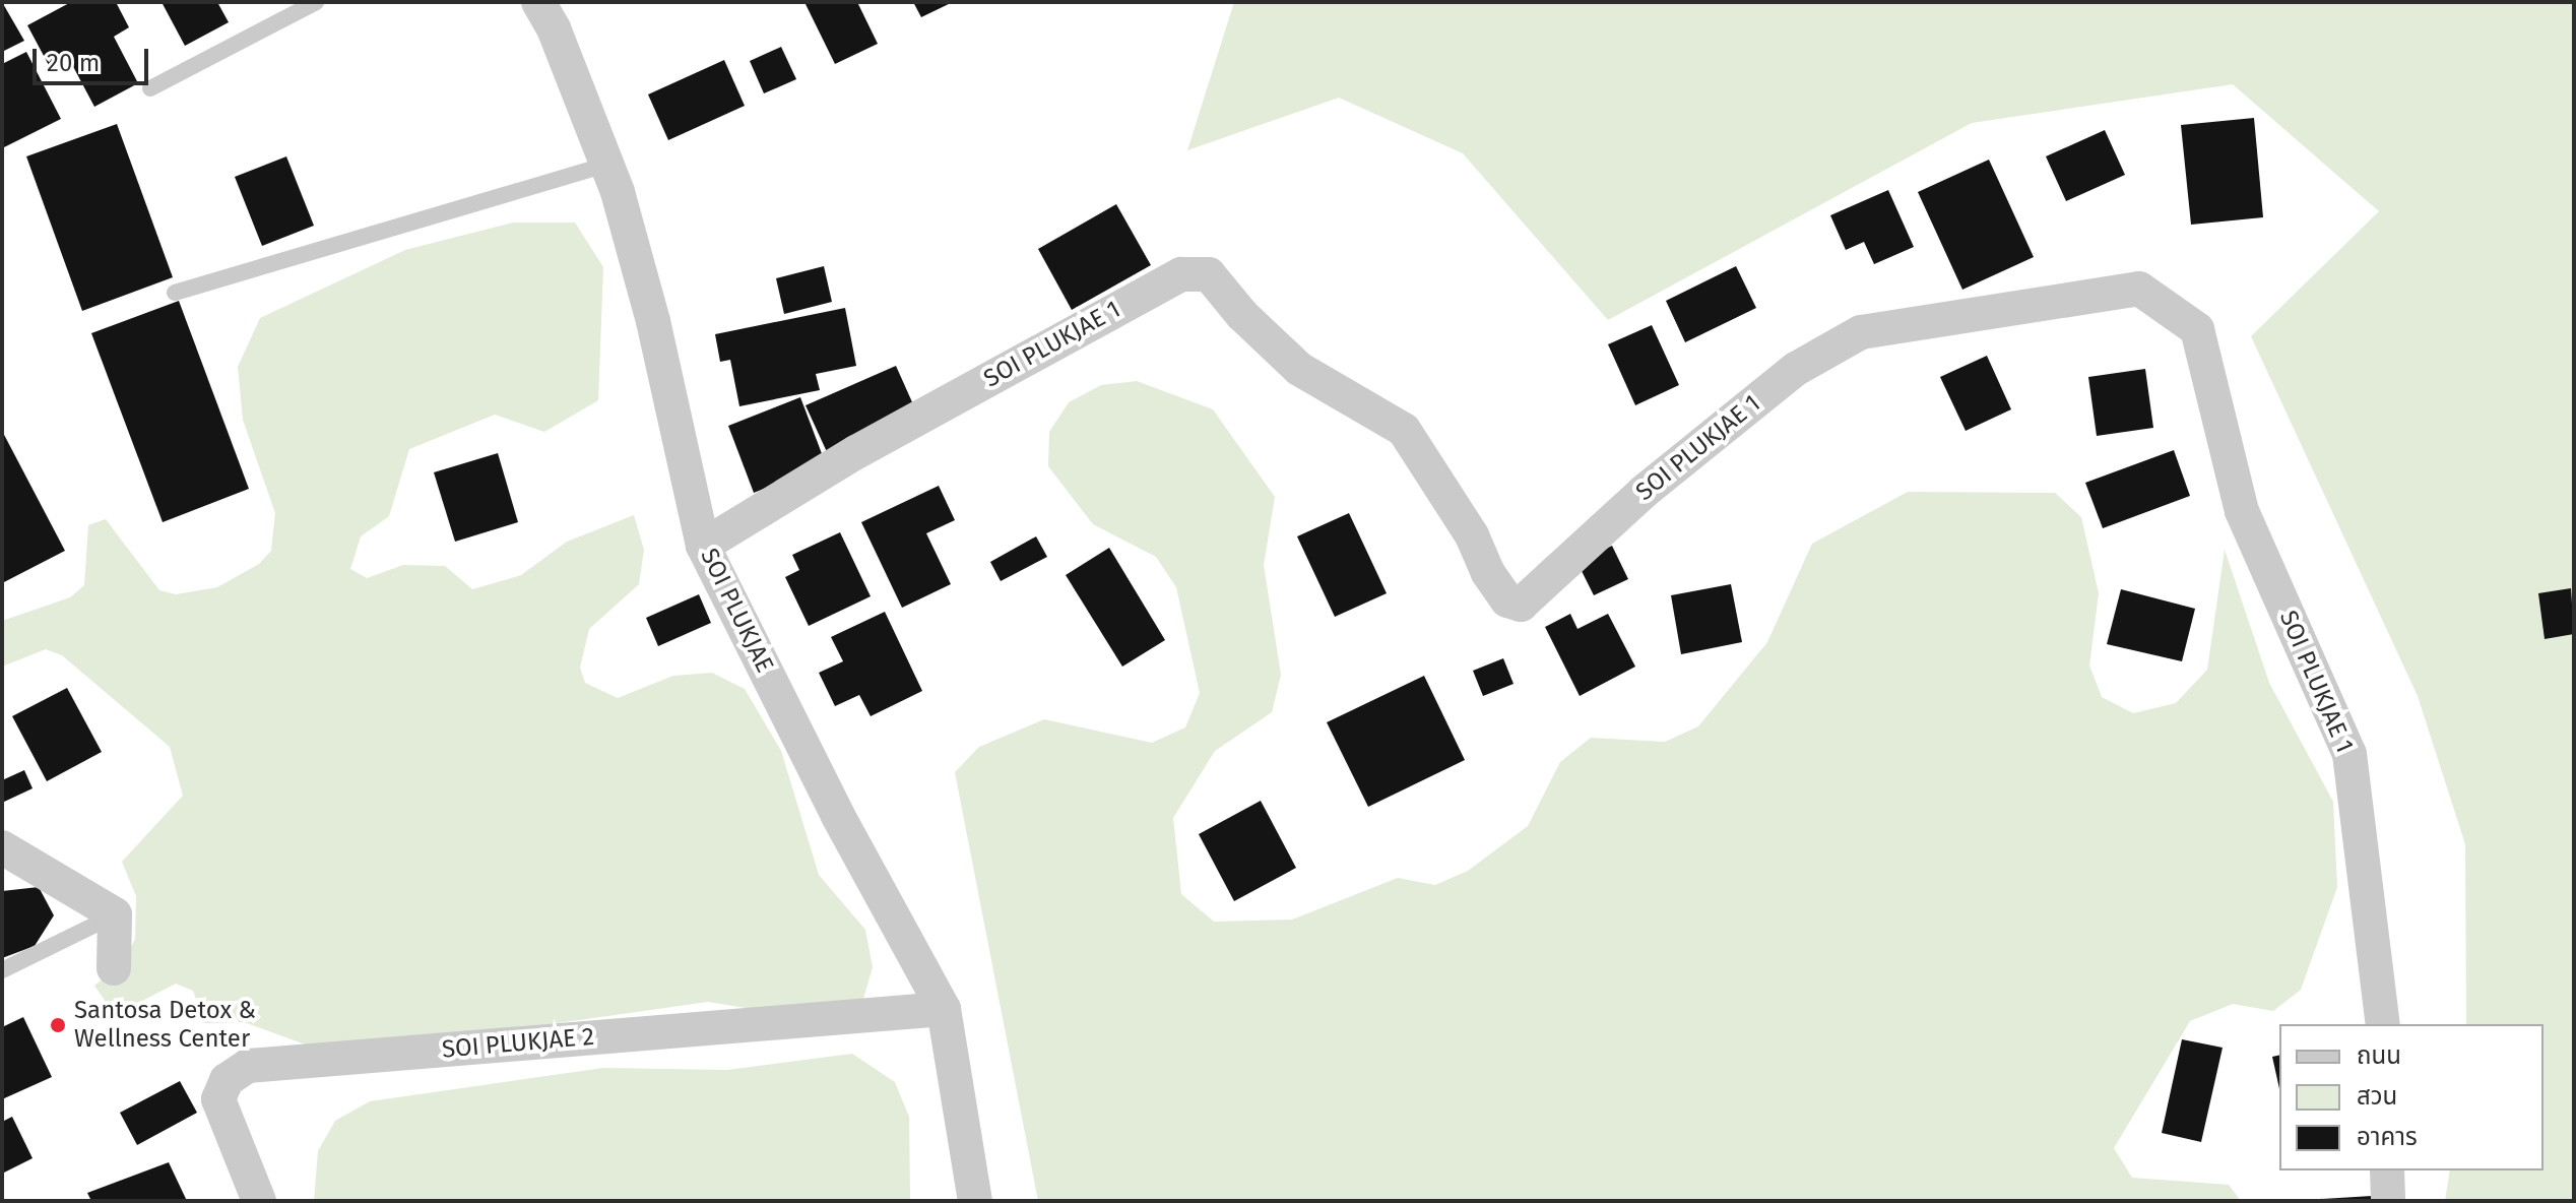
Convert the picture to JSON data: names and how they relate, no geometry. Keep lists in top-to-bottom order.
{
  "streets": {
    "street": ["SOI PLUKJAE 1", "SOI PLUKJAE", "SOI PLUKJAE 2"]
  },
  "crossings": [
    ["SOI PLUKJAE 1", "SOI PLUKJAE"],
    ["SOI PLUKJAE", "SOI PLUKJAE 2"]
  ],
  "places": ["Santosa Detox & Wellness Center"],
  "legend": ["ถนน", "สวน", "อาคาร"],
  "scale_bar": "20 m"
}
